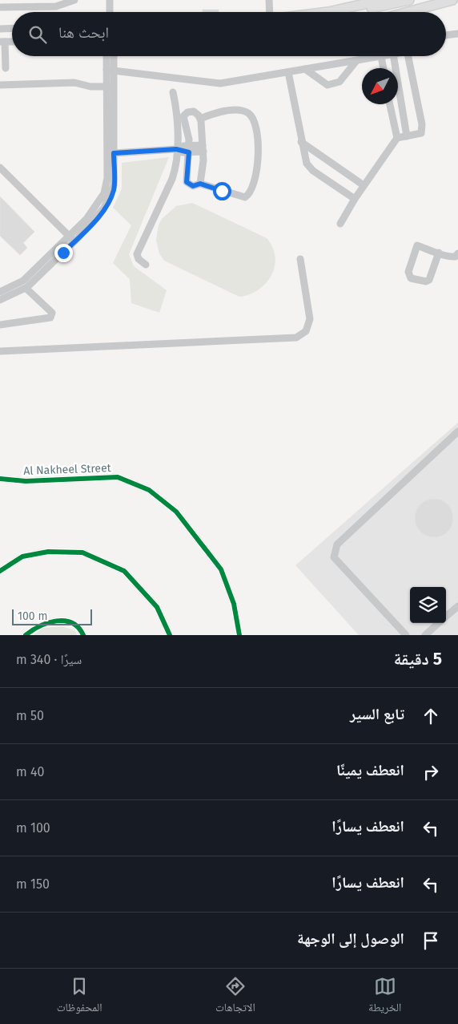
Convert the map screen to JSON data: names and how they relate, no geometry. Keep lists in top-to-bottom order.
{
  "streets": {
    "street": ["Al Nakheel Street"]
  },
  "scale_bar": "100 m",
  "north": "bottom left",
  "page": {
    "search": "ابحث هنا",
    "scale": "100 m",
    "heading": ["5 دقيقة", "سيرًا · 340 m"],
    "list": [
      ["تابع السير", "50 m"],
      ["انعطف يمينًا", "40 m"],
      ["انعطف يسارًا", "100 m"],
      ["انعطف يسارًا", "150 m"],
      "الوصول إلى الوجهة"
    ],
    "nav": ["الخريطة", "الاتجاهات", "المحفوظات"]
  }
}
